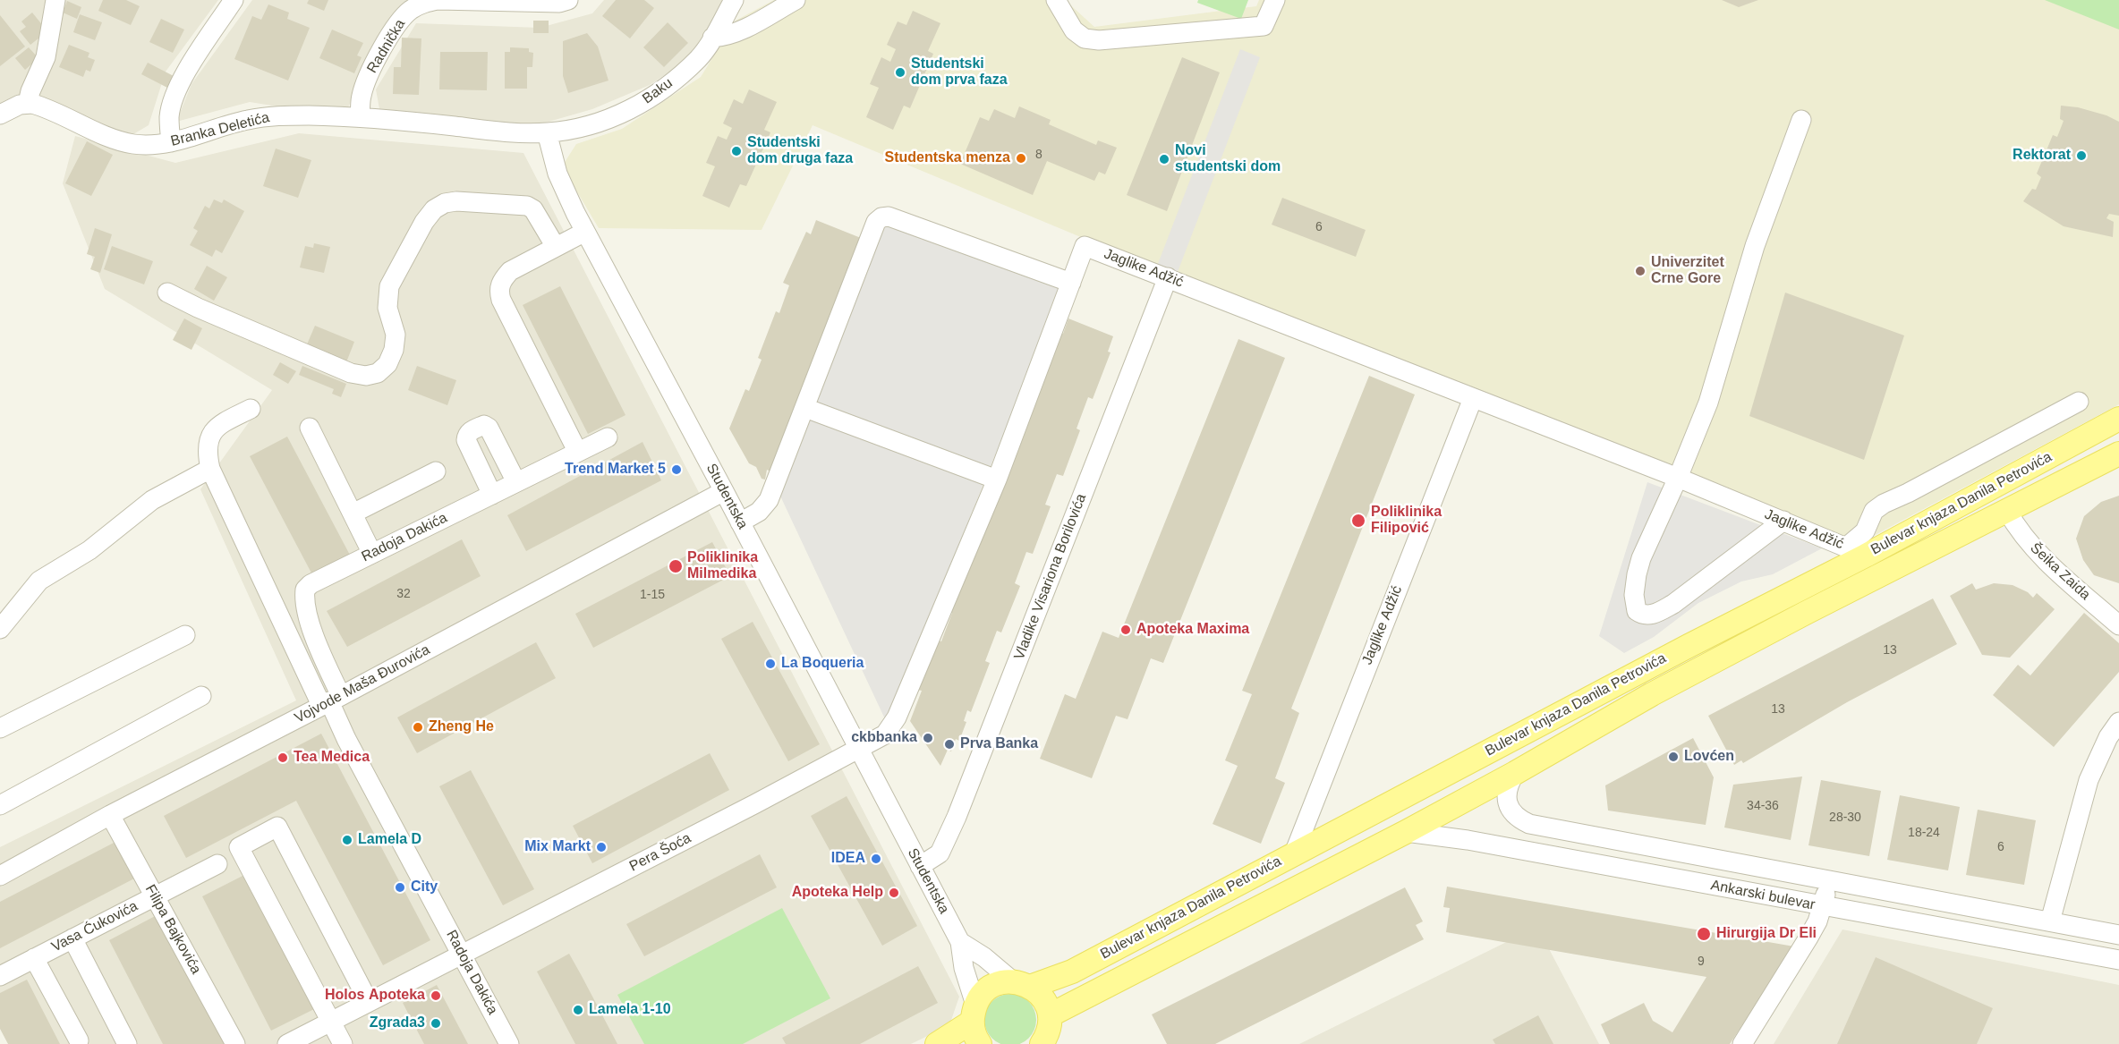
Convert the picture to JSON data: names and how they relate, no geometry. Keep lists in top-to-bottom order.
{
  "streets": {
    "main road": ["Bulevar knjaza Danila Petrovića"],
    "street": [
      "Radnička",
      "Baku",
      "Branka Deletića",
      "Jaglike Adžić",
      "Studentska",
      "Radoja Dakića",
      "Šeika Zaida",
      "Vladike Visariona Borilovića",
      "Vojvode Maša Đurovića",
      "Pera Šoća",
      "Ankarski bulevar",
      "Vasa Ćukovića",
      "Filipa Bajkovića"
    ]
  },
  "crossings": [
    ["Radnička", "Branka Deletića"],
    ["Baku", "Branka Deletića"],
    ["Baku", "Studentska"],
    ["Branka Deletića", "Studentska"],
    ["Jaglike Adžić", "Bulevar knjaza Danila Petrovića"],
    ["Jaglike Adžić", "Vladike Visariona Borilovića"],
    ["Jaglike Adžić", "Pera Šoća"],
    ["Studentska", "Bulevar knjaza Danila Petrovića"],
    ["Studentska", "Vladike Visariona Borilovića"],
    ["Studentska", "Vojvode Maša Đurovića"],
    ["Studentska", "Pera Šoća"],
    ["Bulevar knjaza Danila Petrovića", "Šeika Zaida"],
    ["Bulevar knjaza Danila Petrovića", "Ankarski bulevar"],
    ["Radoja Dakića", "Vojvode Maša Đurovića"],
    ["Radoja Dakića", "Pera Šoća"],
    ["Vojvode Maša Đurovića", "Filipa Bajkovića"],
    ["Vasa Ćukovića", "Filipa Bajkovića"]
  ],
  "places": [
    "Studentski dom prva faza",
    "Studentski dom druga faza",
    "Rektorat",
    "Studentska menza",
    "Novi studentski dom",
    "Univerzitet Crne Gore",
    "Trend Market 5",
    "Poliklinika Filipović",
    "Poliklinika Milmedika",
    "Apoteka Maxima",
    "La Boqueria",
    "Zheng He",
    "ckbbanka",
    "Prva Banka",
    "Lovćen",
    "Tea Medica",
    "Lamela D",
    "Mix Markt",
    "IDEA",
    "City",
    "Apoteka Help",
    "Hirurgija Dr Eli",
    "Holos Apoteka",
    "Lamela 1-10",
    "Zgrada3"
  ],
  "house_numbers": [
    "8",
    "6",
    "32",
    "1-15",
    "13",
    "13",
    "34-36",
    "28-30",
    "18-24",
    "6",
    "9"
  ]
}
